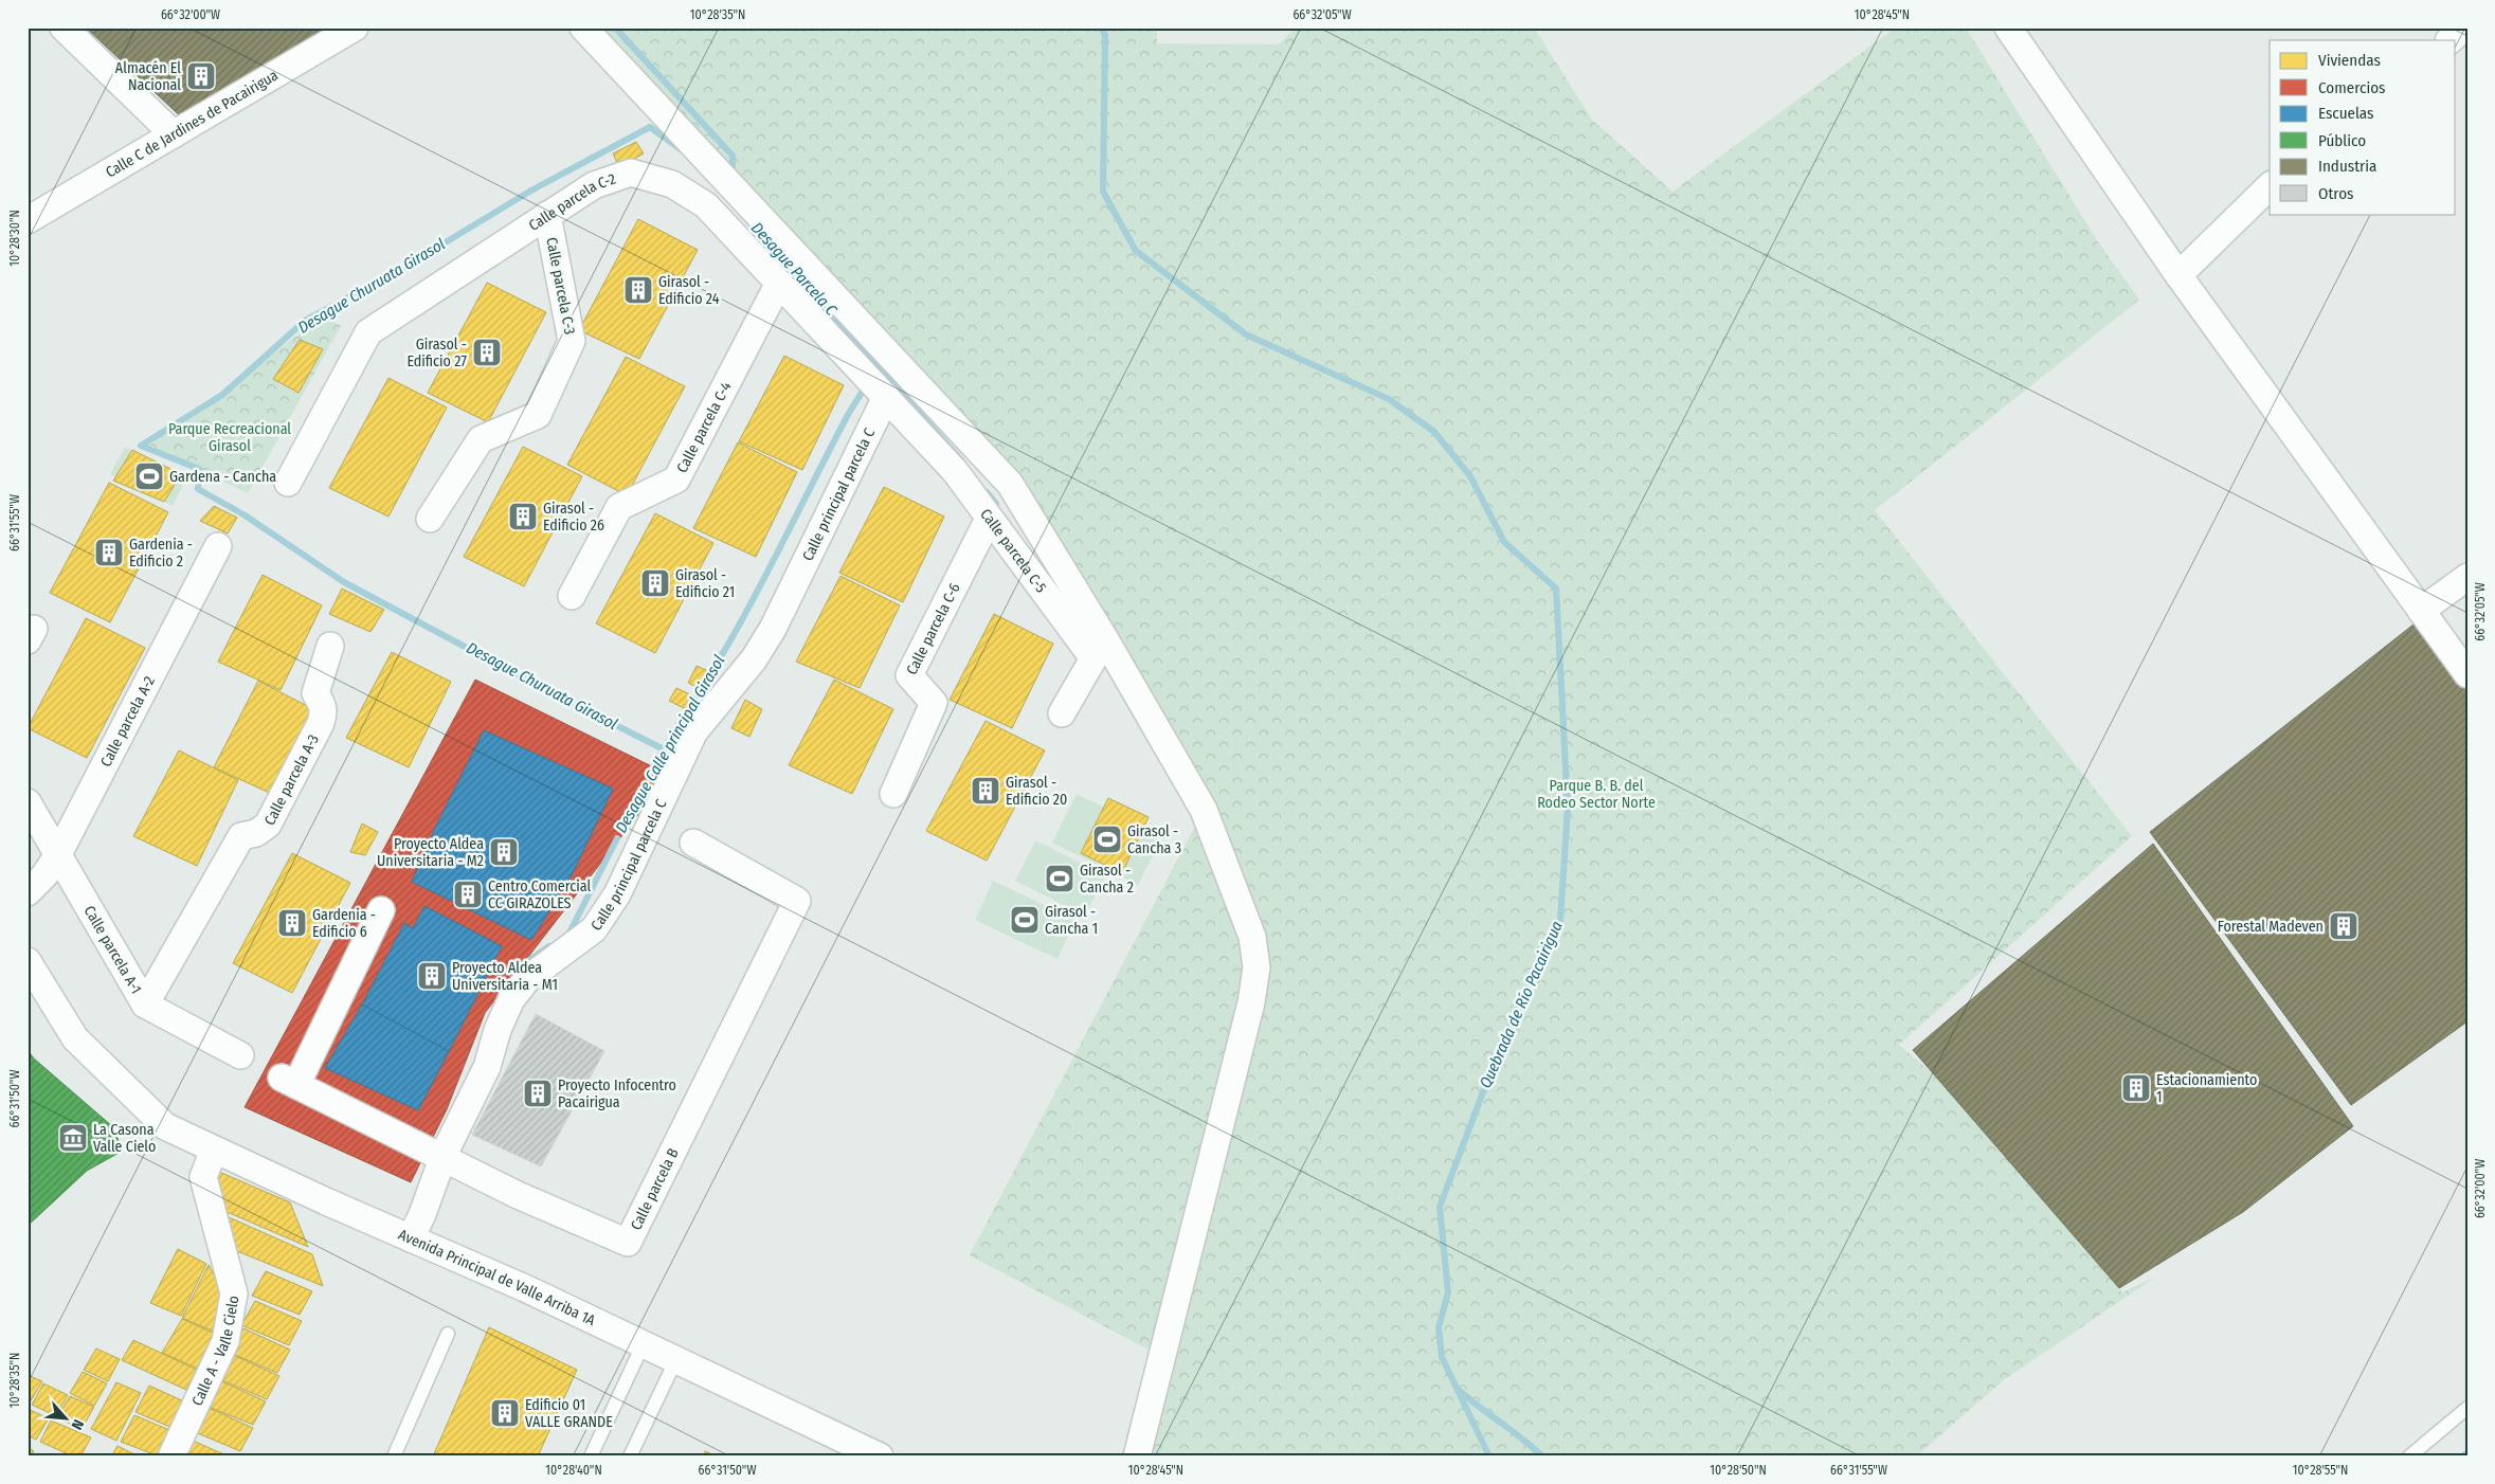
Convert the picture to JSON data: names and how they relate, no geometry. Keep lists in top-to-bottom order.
{
  "streets": {
    "street": [
      "Calle C de Jardines de Pacairigua",
      "Calle parcela C-2",
      "Calle parcela C-3",
      "Calle parcela C-4",
      "Calle principal parcela C",
      "Calle parcela C-5",
      "Calle parcela C-6",
      "Calle parcela A-2",
      "Calle parcela A-3",
      "Calle parcela A-1",
      "Calle parcela B",
      "Avenida Principal de Valle Arriba 1A",
      "Calle A - Valle Cielo"
    ]
  },
  "crossings": [
    ["Calle parcela C-2", "Calle parcela C-3"],
    ["Calle parcela C-2", "Calle parcela C-4"],
    ["Calle parcela C-2", "Calle principal parcela C"],
    ["Calle parcela C-2", "Calle parcela C-5"],
    ["Calle principal parcela C", "Calle parcela C-5"],
    ["Calle principal parcela C", "Calle parcela B"],
    ["Calle principal parcela C", "Avenida Principal de Valle Arriba 1A"],
    ["Calle parcela C-5", "Calle parcela C-6"],
    ["Calle parcela A-2", "Calle parcela A-1"],
    ["Calle parcela A-3", "Calle parcela A-1"],
    ["Avenida Principal de Valle Arriba 1A", "Calle A - Valle Cielo"]
  ],
  "water": [
    "Desague Parcela C",
    "Desague Churuata Girasol",
    "Desague Calle principal Girasol",
    "Quebrada de Río Pacairigua"
  ],
  "parks": ["Parque Recreacional Girasol", "Parque B. B. del Rodeo Sector Norte"],
  "places": {
    "building": [
      "Almacén El Nacional",
      "Girasol - Edificio 24",
      "Girasol - Edificio 27",
      "Girasol - Edificio 26",
      "Gardenia - Edificio 2",
      "Girasol - Edificio 21",
      "Girasol - Edificio 20",
      "Proyecto Aldea Universitaria - M2",
      "Centro Comercial CC GIRAZOLES",
      "Gardenia - Edificio 6",
      "Forestal Madeven",
      "Proyecto Aldea Universitaria - M1",
      "Estacionamiento 1",
      "Proyecto Infocentro Pacairigua",
      "Edificio 01 VALLE GRANDE"
    ],
    "sports": [
      "Gardena - Cancha",
      "Girasol - Cancha 3",
      "Girasol - Cancha 2",
      "Girasol - Cancha 1"
    ],
    "museum": ["La Casona Valle Cielo"]
  },
  "legend": [
    "Viviendas",
    "Comercios",
    "Escuelas",
    "Público",
    "Industria",
    "Otros"
  ],
  "north": "bottom right",
  "coordinates": [
    "66°32'00\"W",
    "10°28'35\"N",
    "66°32'05\"W",
    "10°28'45\"N",
    "10°28'30\"N",
    "66°31'55\"W",
    "66°31'50\"W",
    "10°28'40\"N",
    "10°28'50\"N",
    "10°28'55\"N"
  ]
}
